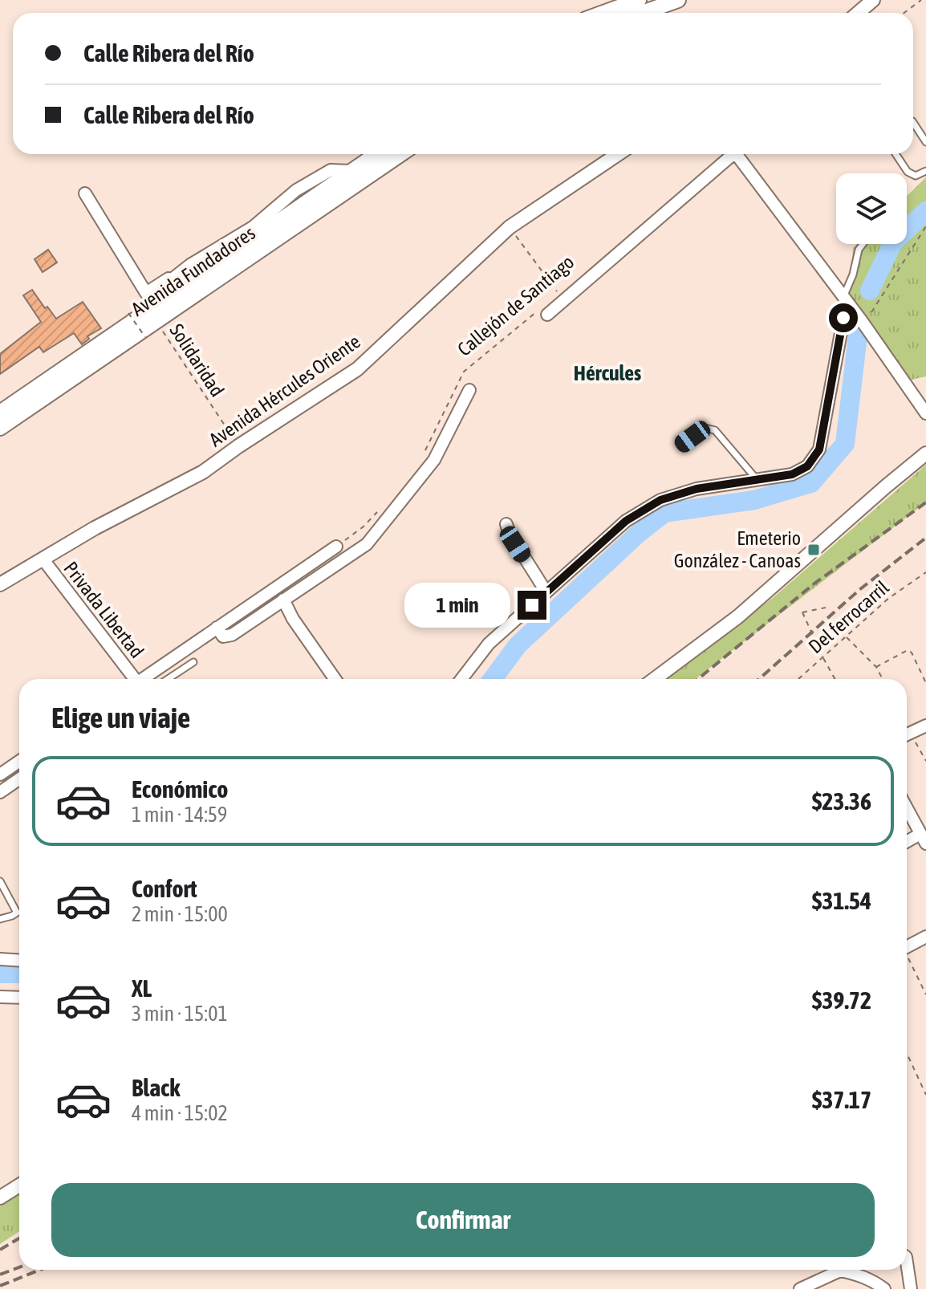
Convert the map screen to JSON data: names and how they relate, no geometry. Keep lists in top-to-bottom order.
{
  "streets": {
    "main road": ["Avenida Fundadores"],
    "street": ["Callejón de Santiago", "Avenida Hércules Oriente", "Privada Libertad"],
    "path": ["Solidaridad", "Del ferrocarril"]
  },
  "crossings": [
    ["Avenida Fundadores", "Solidaridad"],
    ["Solidaridad", "Avenida Hércules Oriente"],
    ["Avenida Hércules Oriente", "Privada Libertad"]
  ],
  "districts": ["Hércules"],
  "places": {
    "transit": ["Emeterio González - Canoas"]
  },
  "page": {
    "banner": ["Calle Ribera del Río", "Calle Ribera del Río"],
    "bubble": "1 min",
    "heading": "Elige un viaje",
    "list": [
      {
        "name": "Económico",
        "note": "1 min · 14:59",
        "value": "$23.36"
      },
      {
        "name": "Confort",
        "note": "2 min · 15:00",
        "value": "$31.54"
      },
      {
        "name": "XL",
        "note": "3 min · 15:01",
        "value": "$39.72"
      },
      {
        "name": "Black",
        "note": "4 min · 15:02",
        "value": "$37.17"
      }
    ],
    "buttons": "Confirmar"
  }
}
